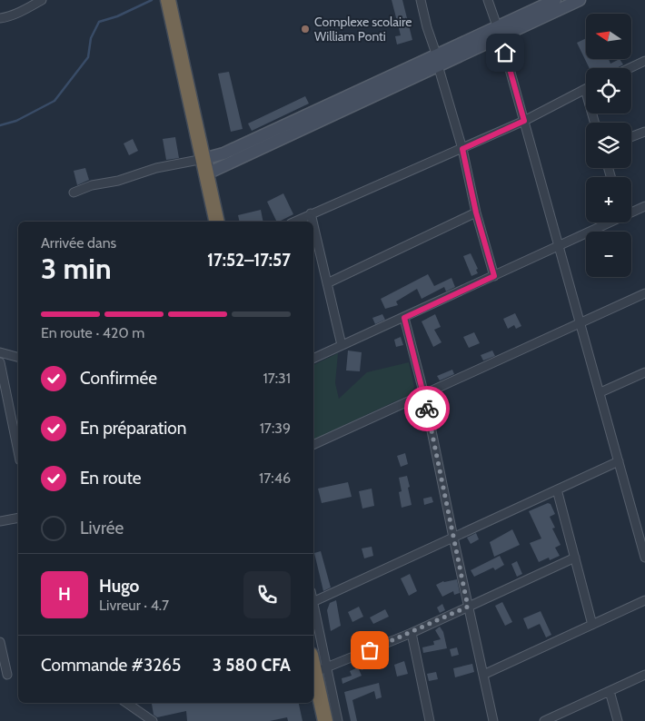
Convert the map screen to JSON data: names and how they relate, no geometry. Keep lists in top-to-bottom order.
{
  "places": ["Complexe scolaire William Ponti"],
  "north": "left",
  "page": {
    "map_buttons": ["+", "−"],
    "heading": ["3 min", "Arrivée dans", "17:52–17:57"],
    "panel": [
      "Hugo",
      "Livreur · 4.7",
      "Commande #3265",
      "3 580 CFA"
    ],
    "bar": "En route · 420 m",
    "list": [
      ["Confirmée", "17:31"],
      ["En préparation", "17:39"],
      ["En route", "17:46"],
      "Livrée"
    ],
    "round": "H"
  }
}
